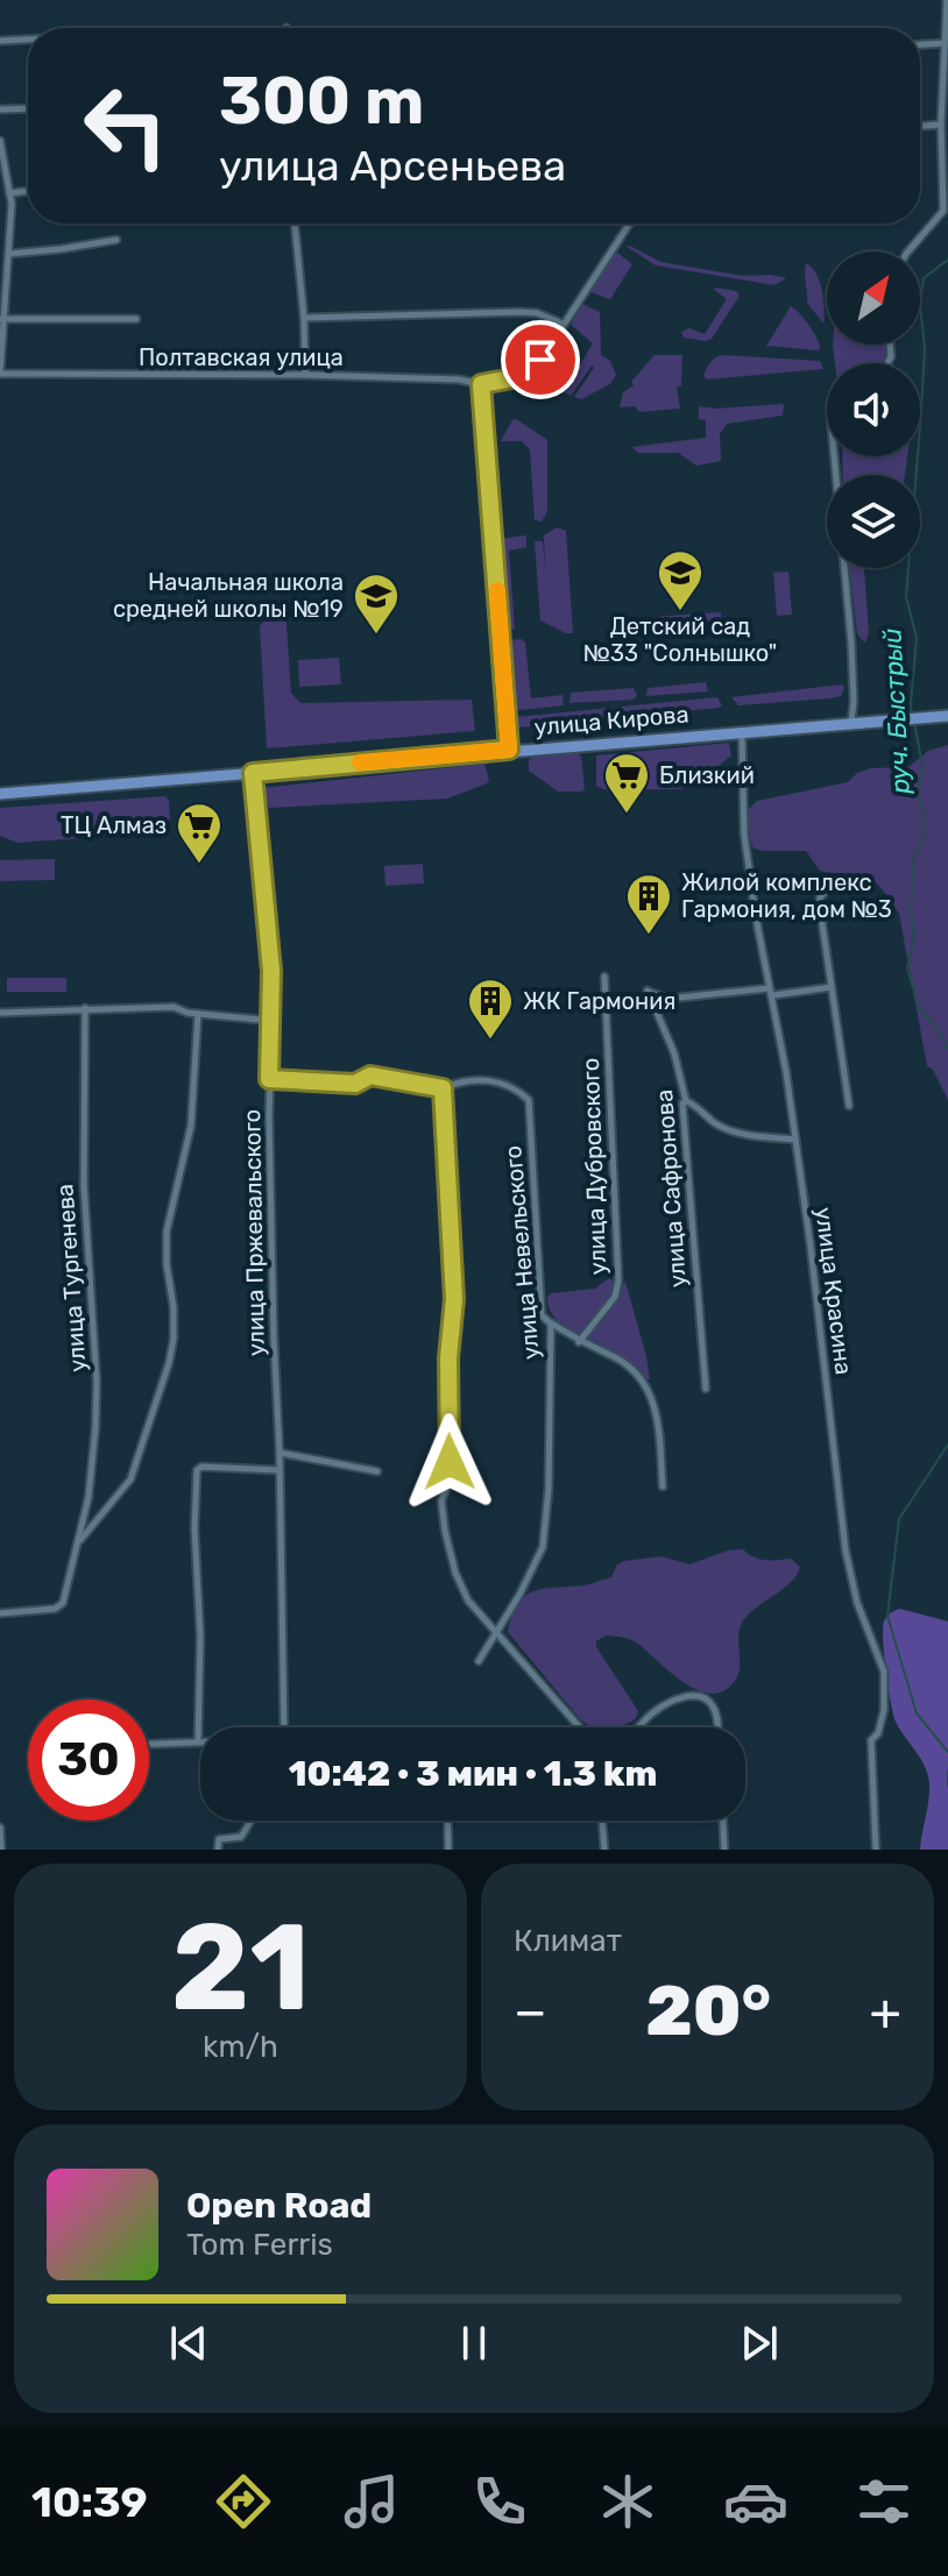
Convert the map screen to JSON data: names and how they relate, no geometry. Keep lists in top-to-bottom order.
{
  "streets": {
    "main road": ["улица Кирова"],
    "street": [
      "Полтавская улица",
      "улица Дубровского",
      "улица Сафронова",
      "улица Пржевальского",
      "улица Невельского",
      "улица Тургенева",
      "улица Красина"
    ]
  },
  "crossings": [
    ["улица Кирова", "улица Пржевальского"],
    ["улица Кирова", "улица Красина"],
    ["улица Сафронова", "улица Красина"]
  ],
  "water": ["руч. Быстрый"],
  "places": {
    "school or university": ["Детский сад №33 \"Солнышко\"", "Начальная школа средней школы №19"],
    "supermarket": ["Близкий", "ТЦ Алмаз"],
    "building": ["Жилой комплекс Гармония, дом №3", "ЖК Гармония"]
  },
  "north": "top right",
  "page": {
    "turn": ["300 m", "улица Арсеньева"],
    "limit": "30",
    "trip": "10:42 · 3 мин · 1.3 km",
    "tile": [
      ["21", "km/h"],
      "Климат"
    ],
    "heat": ["−", "20°", "+"],
    "song": ["Open Road", "Tom Ferris"],
    "tabs": "10:39"
  }
}
